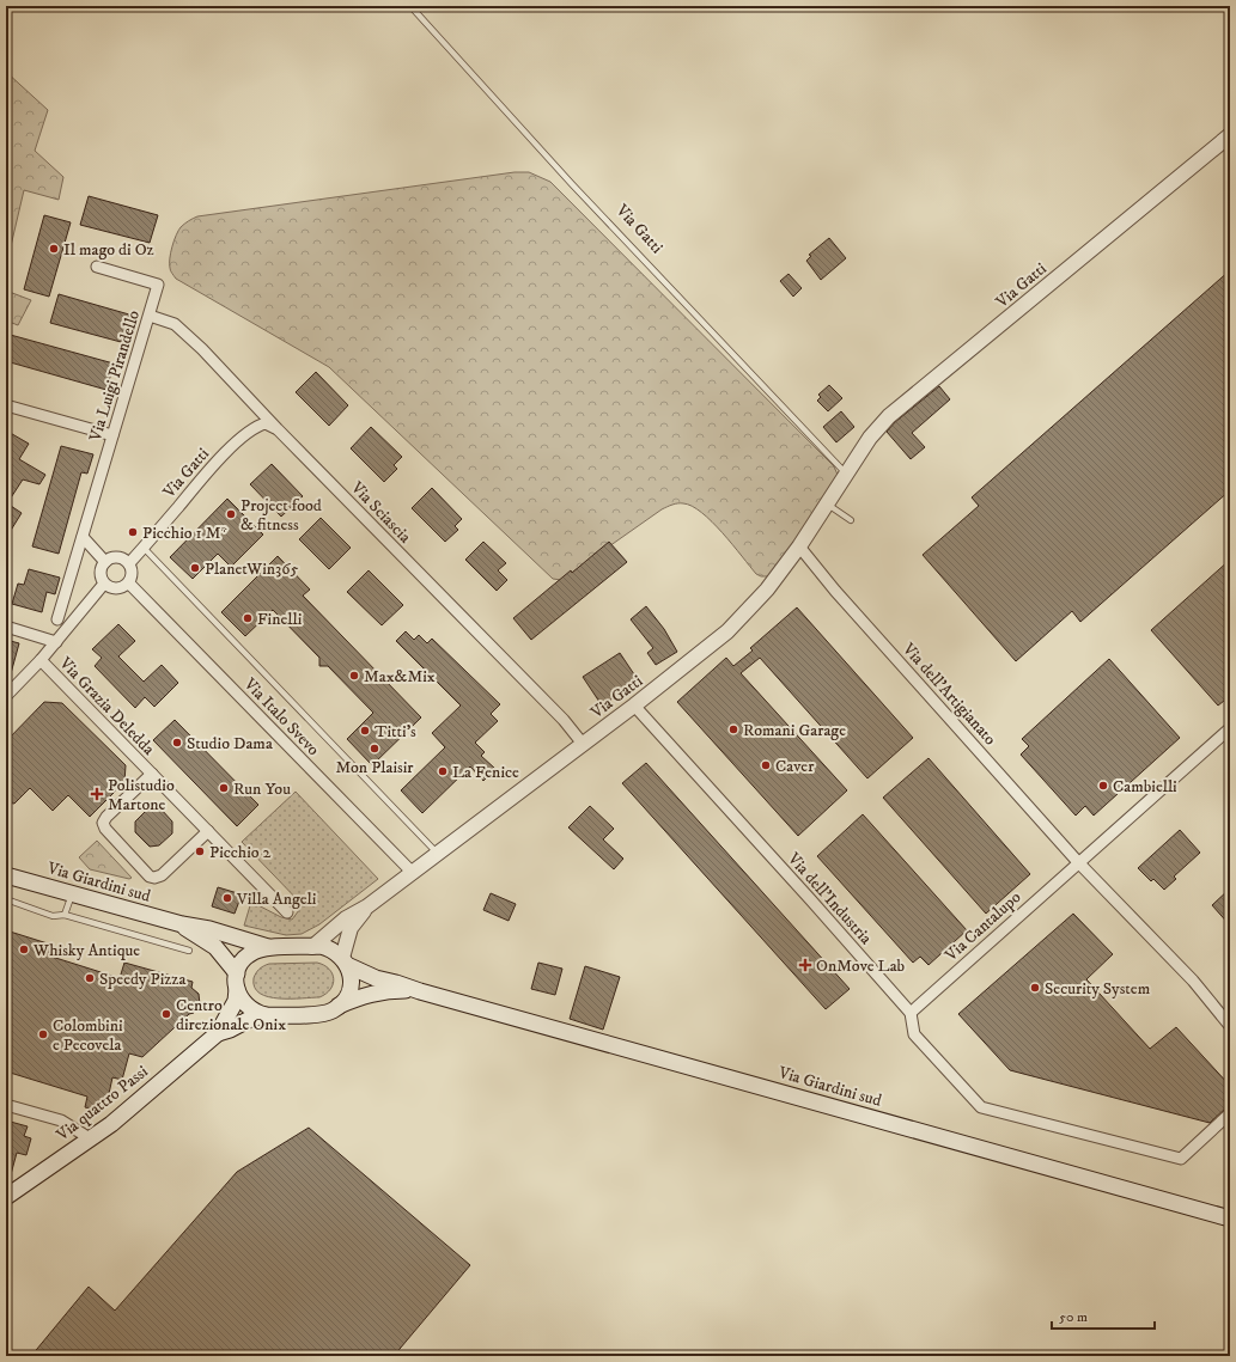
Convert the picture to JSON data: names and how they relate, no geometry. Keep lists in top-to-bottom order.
{
  "streets": {
    "main road": ["Via Giardini sud", "Via quattro Passi"],
    "street": [
      "Via Gatti",
      "Via Luigi Pirandello",
      "Via Sciascia",
      "Via dell'Artigianato",
      "Via Grazia Deledda",
      "Via Italo Svevo",
      "Via dell'Industria",
      "Via Cantalupo"
    ]
  },
  "crossings": [
    ["Via Gatti", "Via Sciascia"],
    ["Via Gatti", "Via dell'Artigianato"],
    ["Via Gatti", "Via Italo Svevo"],
    ["Via Gatti", "Via Giardini sud"],
    ["Via Gatti", "Via dell'Industria"],
    ["Via Gatti", "Via quattro Passi"],
    ["Via Luigi Pirandello", "Via Sciascia"],
    ["Via dell'Artigianato", "Via Cantalupo"],
    ["Via Giardini sud", "Via quattro Passi"],
    ["Via dell'Industria", "Via Cantalupo"]
  ],
  "places": {
    "other": [
      "Il mago di Oz",
      "Project food & fitness",
      "Picchio 1 M*",
      "PlanetWin365",
      "Finelli",
      "Max&Mix",
      "Romani Garage",
      "Titti's",
      "Studio Dama",
      "Mon Plaisir",
      "Caver",
      "La Fenice",
      "Cambielli",
      "Run You",
      "Picchio 2",
      "Villa Angeli",
      "Whisky Antique",
      "Speedy Pizza",
      "Security System",
      "Centro direzionale Onix",
      "Colombini e Pecovela"
    ],
    "health": ["Polistudio Martone", "OnMove Lab"]
  },
  "scale_bar": "50 m"
}
